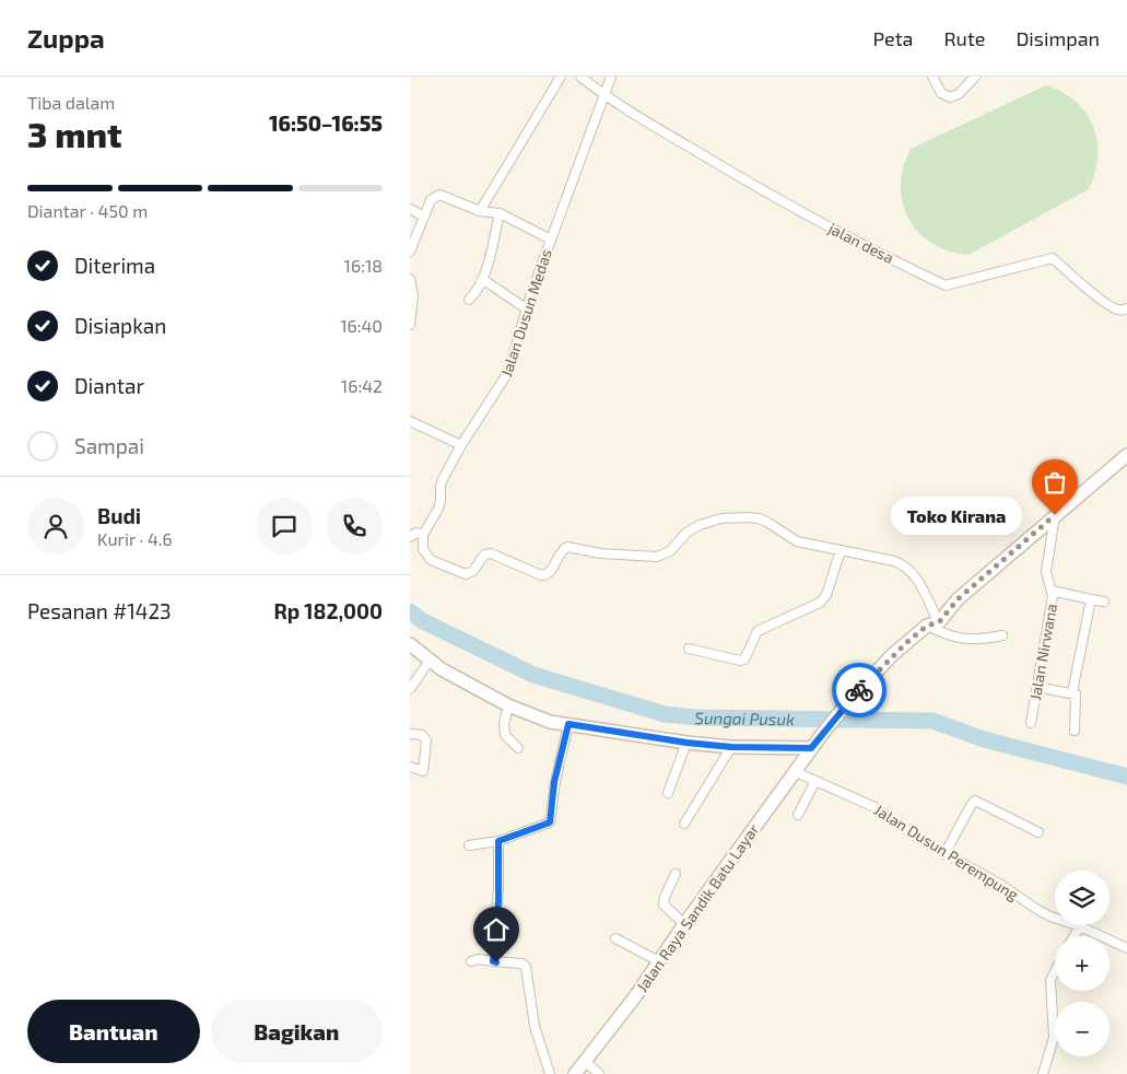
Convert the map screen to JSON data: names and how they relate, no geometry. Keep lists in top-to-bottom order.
{
  "streets": {
    "main road": ["Jalan Raya Sandik Batu Layar"],
    "street": [
      "jalan desa",
      "Jalan Dusun Medas",
      "Jalan Nirwana",
      "Jalan Dusun Perempung"
    ]
  },
  "crossings": [
    ["jalan desa", "Jalan Dusun Medas"],
    ["Jalan Nirwana", "Jalan Raya Sandik Batu Layar"],
    ["Jalan Dusun Perempung", "Jalan Raya Sandik Batu Layar"]
  ],
  "water": ["Sungai Pusuk"],
  "places": ["Toko Kirana"],
  "page": {
    "header": "Zuppa",
    "nav": ["Peta", "Rute", "Disimpan"],
    "heading": ["3 mnt", "Tiba dalam", "16:50–16:55"],
    "panel": [
      "Budi",
      "Kurir · 4.6",
      "Pesanan #1423",
      "Rp 182,000"
    ],
    "bar": "Diantar · 450 m",
    "list": [
      ["Diterima", "16:18"],
      ["Disiapkan", "16:40"],
      ["Diantar", "16:42"],
      "Sampai"
    ],
    "bubble": "Toko Kirana",
    "map_buttons": ["+", "−"],
    "buttons": ["Bantuan", "Bagikan"]
  }
}
